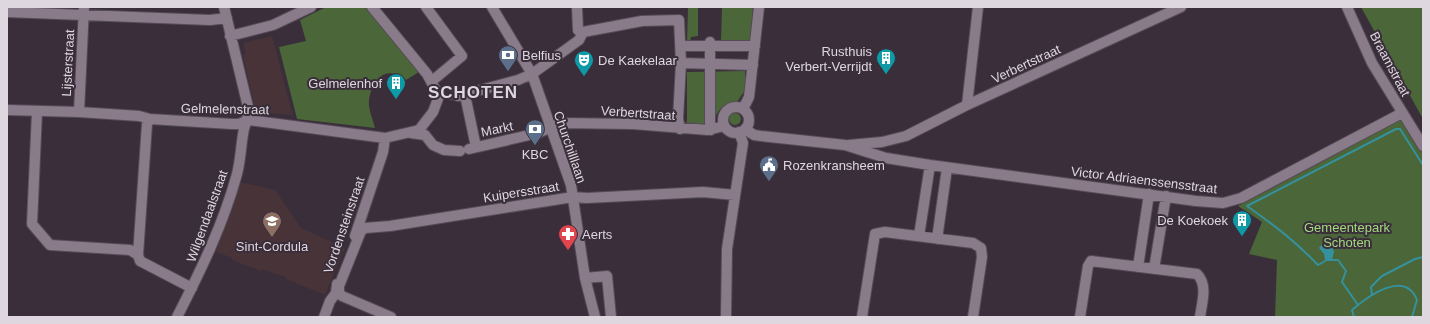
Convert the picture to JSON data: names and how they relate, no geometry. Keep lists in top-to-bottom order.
{
  "streets": {
    "street": [
      "Lijsterstraat",
      "Verbertstraat",
      "Braamstraat",
      "Gelmelenstraat",
      "Markt",
      "Churchilllaan",
      "Victor Adriaenssensstraat",
      "Kuipersstraat",
      "Wilgendaalstraat",
      "Vordensteinstraat"
    ]
  },
  "crossings": [
    ["Lijsterstraat", "Gelmelenstraat"],
    ["Verbertstraat", "Markt"],
    ["Verbertstraat", "Churchilllaan"],
    ["Verbertstraat", "Victor Adriaenssensstraat"],
    ["Braamstraat", "Victor Adriaenssensstraat"],
    ["Gelmelenstraat", "Wilgendaalstraat"],
    ["Gelmelenstraat", "Vordensteinstraat"],
    ["Markt", "Churchilllaan"],
    ["Churchilllaan", "Kuipersstraat"],
    ["Kuipersstraat", "Vordensteinstraat"]
  ],
  "districts": ["SCHOTEN"],
  "parks": ["Gemeentepark Schoten"],
  "places": {
    "bank": ["Belfius", "KBC"],
    "building": ["Rusthuis Verbert-Verrijdt", "Gelmelenhof", "De Koekoek"],
    "theatre": ["De Kaekelaar"],
    "public building": ["Rozenkransheem"],
    "school or university": ["Sint-Cordula"],
    "pharmacy": ["Aerts"]
  }
}
